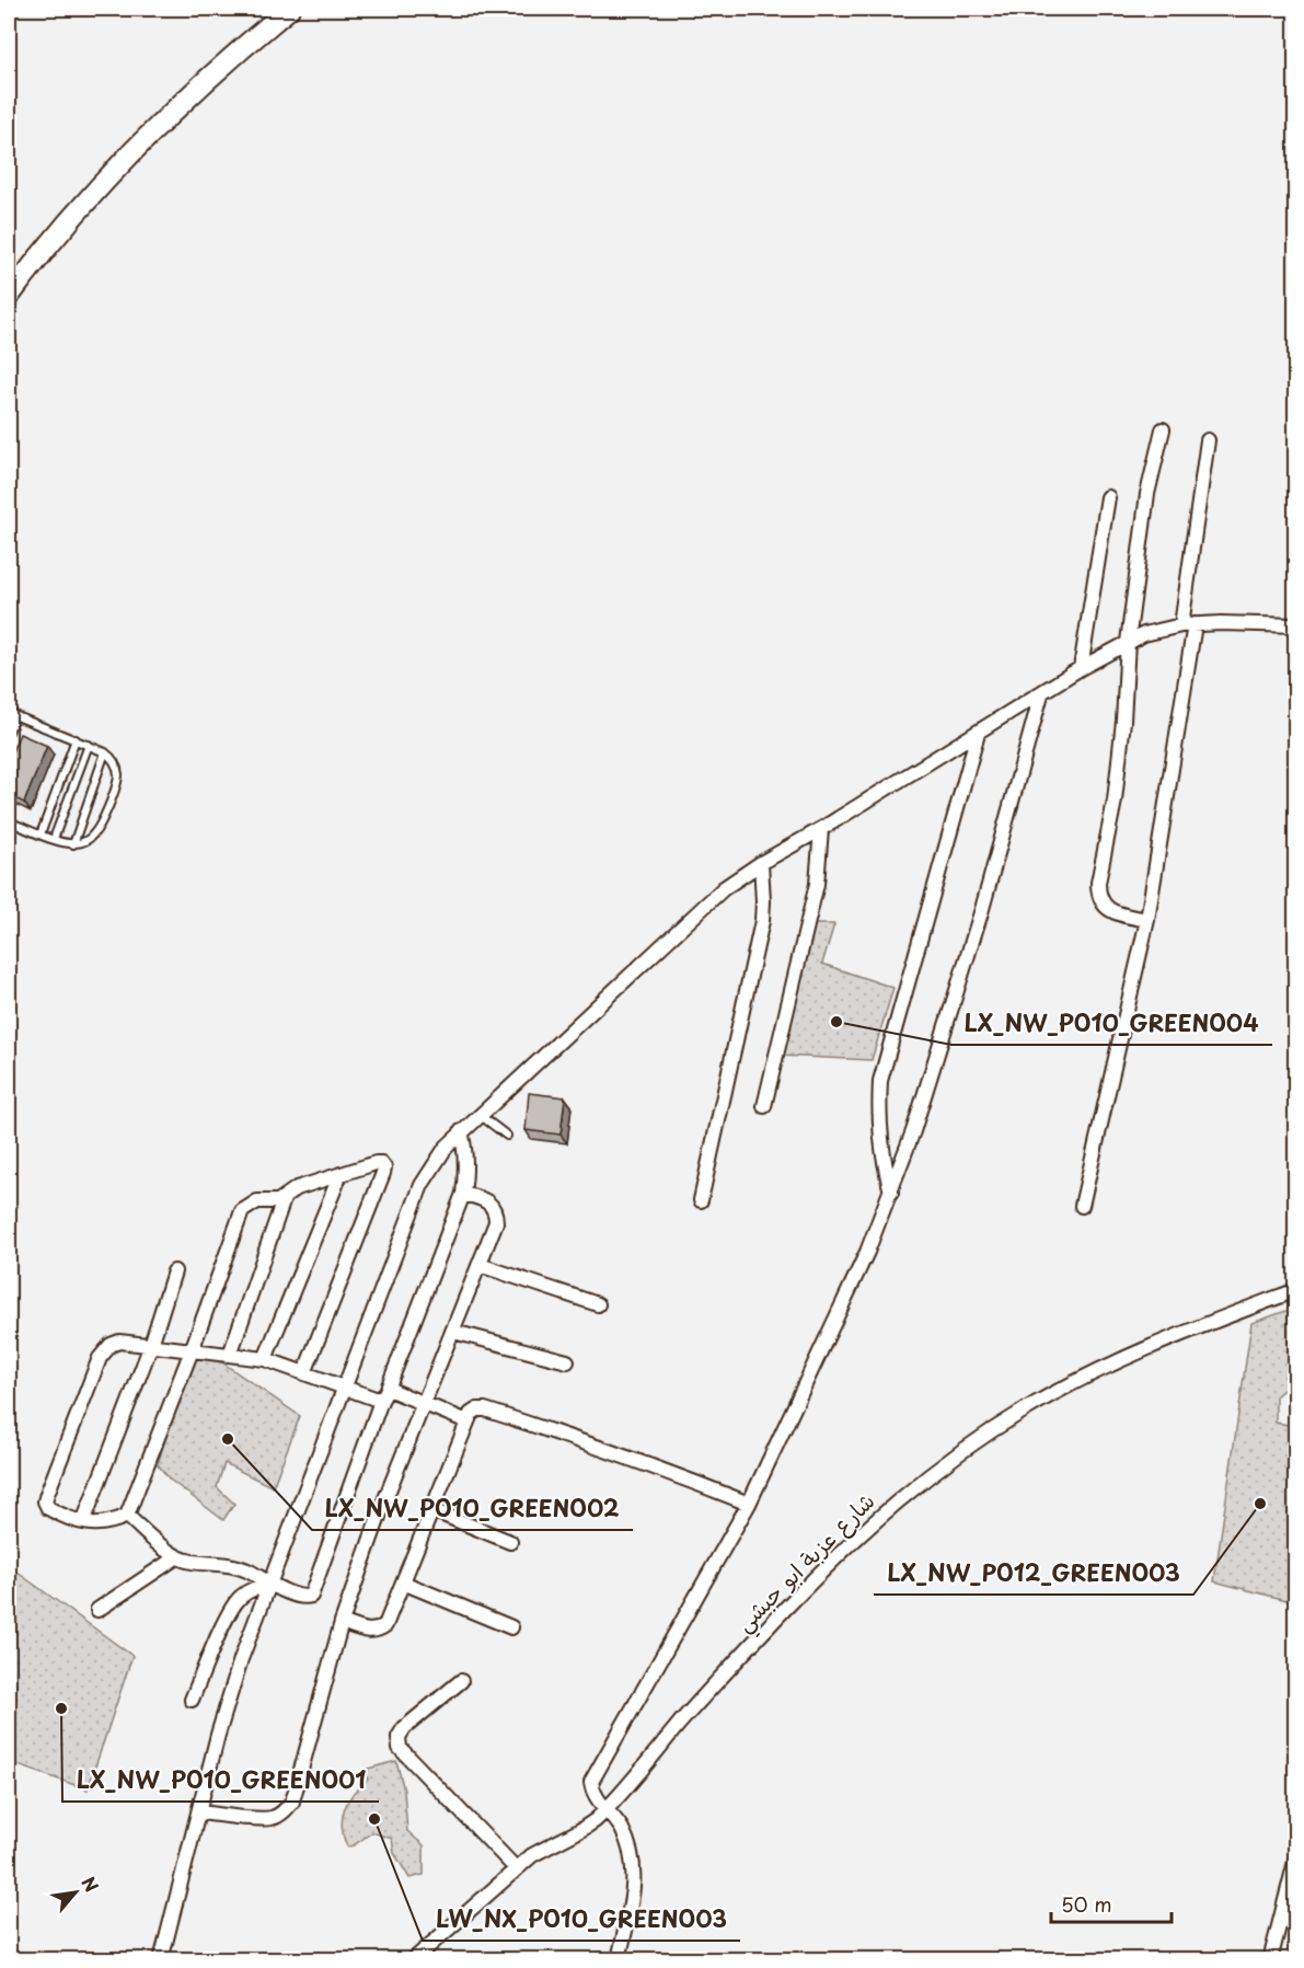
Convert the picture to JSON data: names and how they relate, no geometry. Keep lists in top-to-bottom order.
{
  "streets": {
    "street": ["شارع عزبة ابو حبشي"]
  },
  "places": [
    "LX_NW_P010_GREEN004",
    "LX_NW_P010_GREEN002",
    "LX_NW_P012_GREEN003",
    "LX_NW_P010_GREEN001",
    "LW_NX_P010_GREEN003"
  ],
  "scale_bar": "50 m",
  "north": "top right"
}
